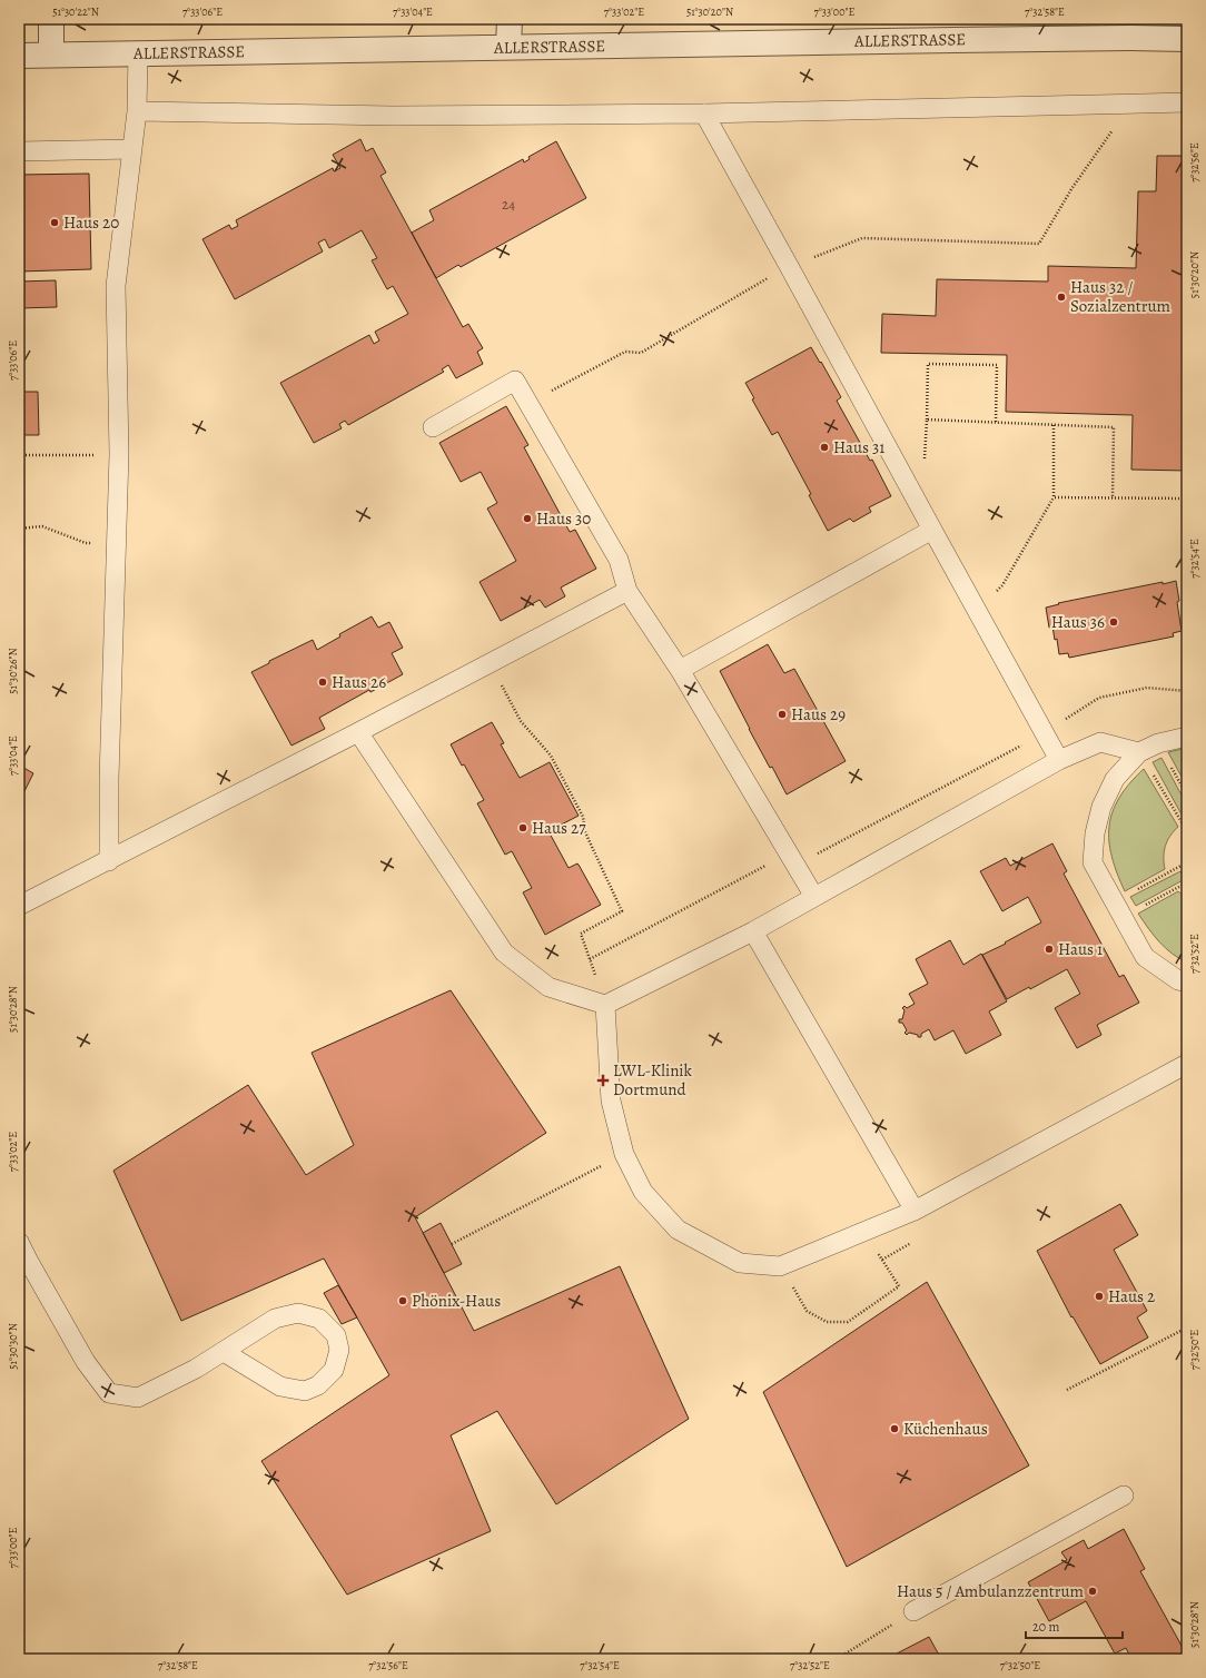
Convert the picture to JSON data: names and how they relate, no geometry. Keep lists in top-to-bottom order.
{
  "streets": {
    "street": ["ALLERSTRASSE"]
  },
  "places": {
    "other": [
      "Haus 20",
      "Haus 32 / Sozialzentrum",
      "Haus 31",
      "Haus 30",
      "Haus 36",
      "Haus 26",
      "Haus 29",
      "Haus 27",
      "Haus 1",
      "Haus 2",
      "Phönix-Haus",
      "Küchenhaus",
      "Haus 5 / Ambulanzzentrum"
    ],
    "health": ["LWL-Klinik Dortmund"]
  },
  "house_numbers": ["24"],
  "scale_bar": "20 m",
  "coordinates": [
    "51°30'22\"N",
    "7°33'06\"E",
    "7°33'04\"E",
    "7°33'02\"E",
    "51°30'20\"N",
    "7°33'00\"E",
    "7°32'58\"E",
    "7°32'56\"E",
    "7°32'54\"E",
    "51°30'26\"N",
    "7°32'52\"E",
    "51°30'28\"N",
    "51°30'30\"N",
    "7°32'50\"E"
  ]
}
